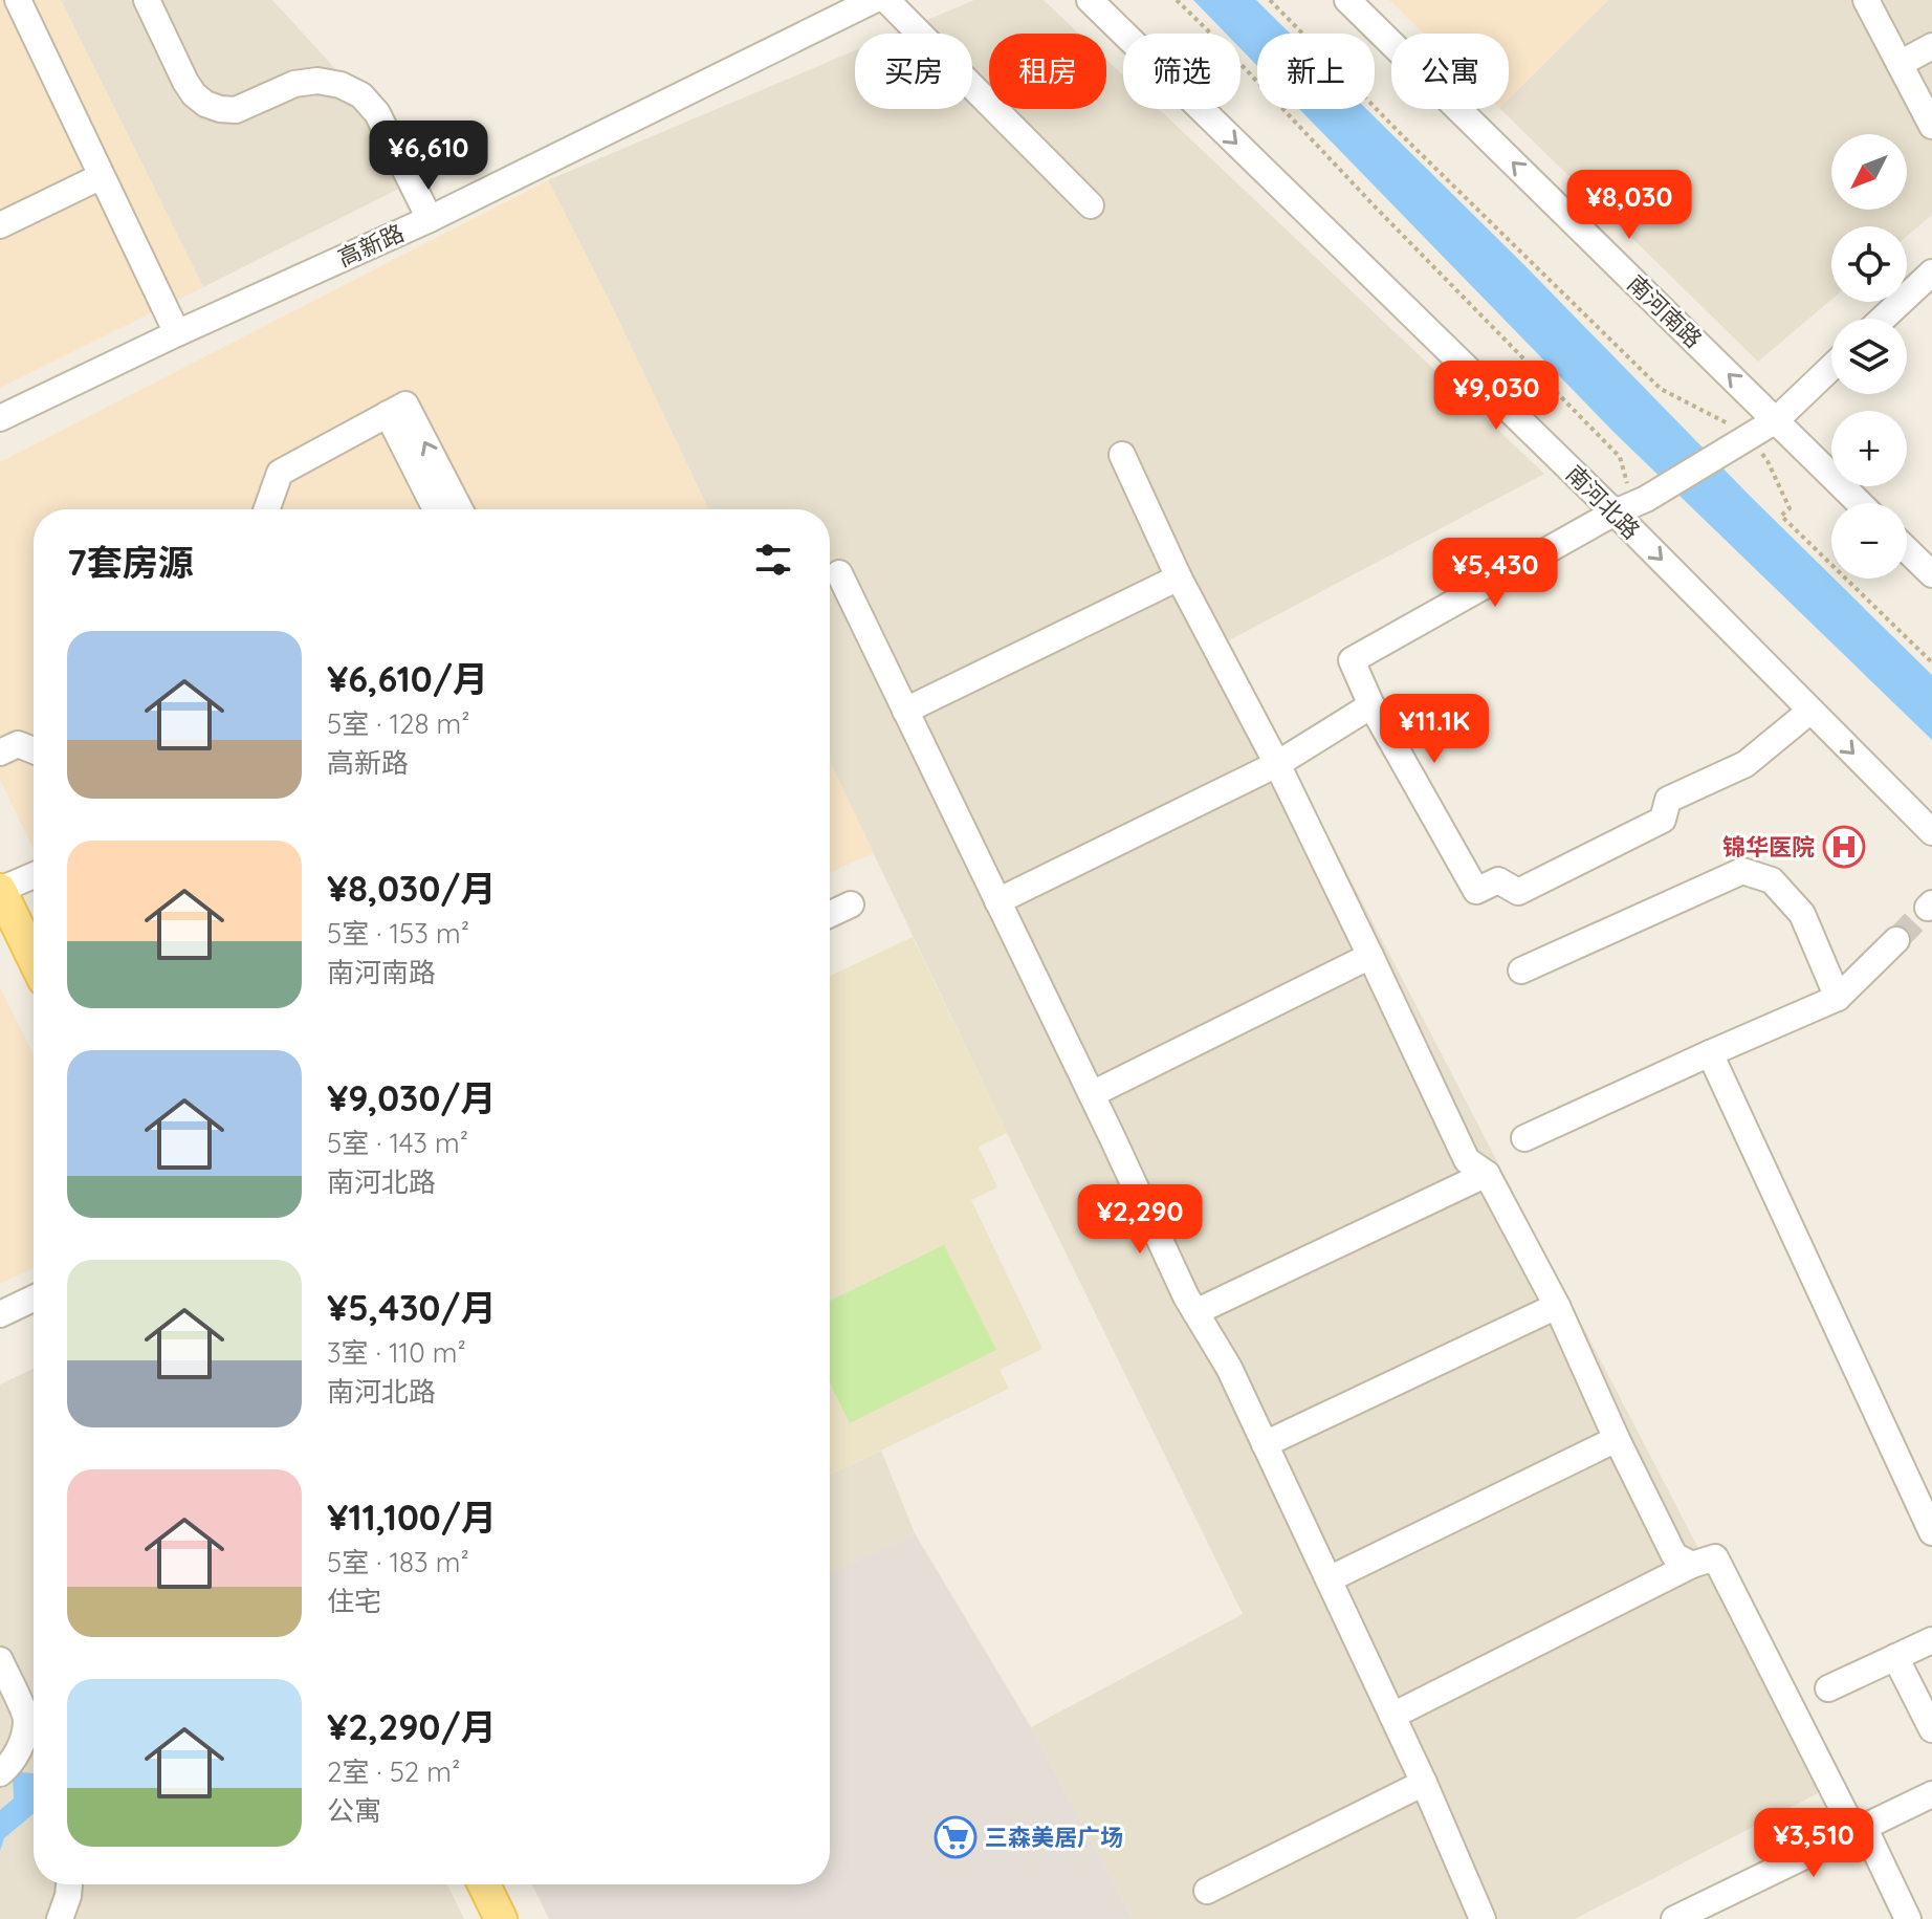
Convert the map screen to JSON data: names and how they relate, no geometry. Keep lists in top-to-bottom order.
{
  "streets": {
    "street": ["高新路", "南河南路", "南河北路"]
  },
  "one_way": ["南河南路", "南河北路"],
  "places": {
    "hospital": ["锦华医院"],
    "supermarket": ["三森美居广场"]
  },
  "north": "bottom left",
  "page": {
    "chip": [
      "买房",
      "租房",
      "筛选",
      "新上",
      "公寓"
    ],
    "price": [
      "¥6,610",
      "¥8,030",
      "¥9,030",
      "¥5,430",
      "¥11.1K",
      "¥2,290",
      "¥3,510"
    ],
    "map_buttons": ["+", "−"],
    "heading": "7套房源",
    "list": [
      {
        "name": "¥6,610/月",
        "note": "5室 · 128 m² · 高新路"
      },
      {
        "name": "¥8,030/月",
        "note": "5室 · 153 m² · 南河南路"
      },
      {
        "name": "¥9,030/月",
        "note": "5室 · 143 m² · 南河北路"
      },
      {
        "name": "¥5,430/月",
        "note": "3室 · 110 m² · 南河北路"
      },
      {
        "name": "¥11,100/月",
        "note": "5室 · 183 m² · 住宅"
      },
      {
        "name": "¥2,290/月",
        "note": "2室 · 52 m² · 公寓"
      }
    ]
  }
}
